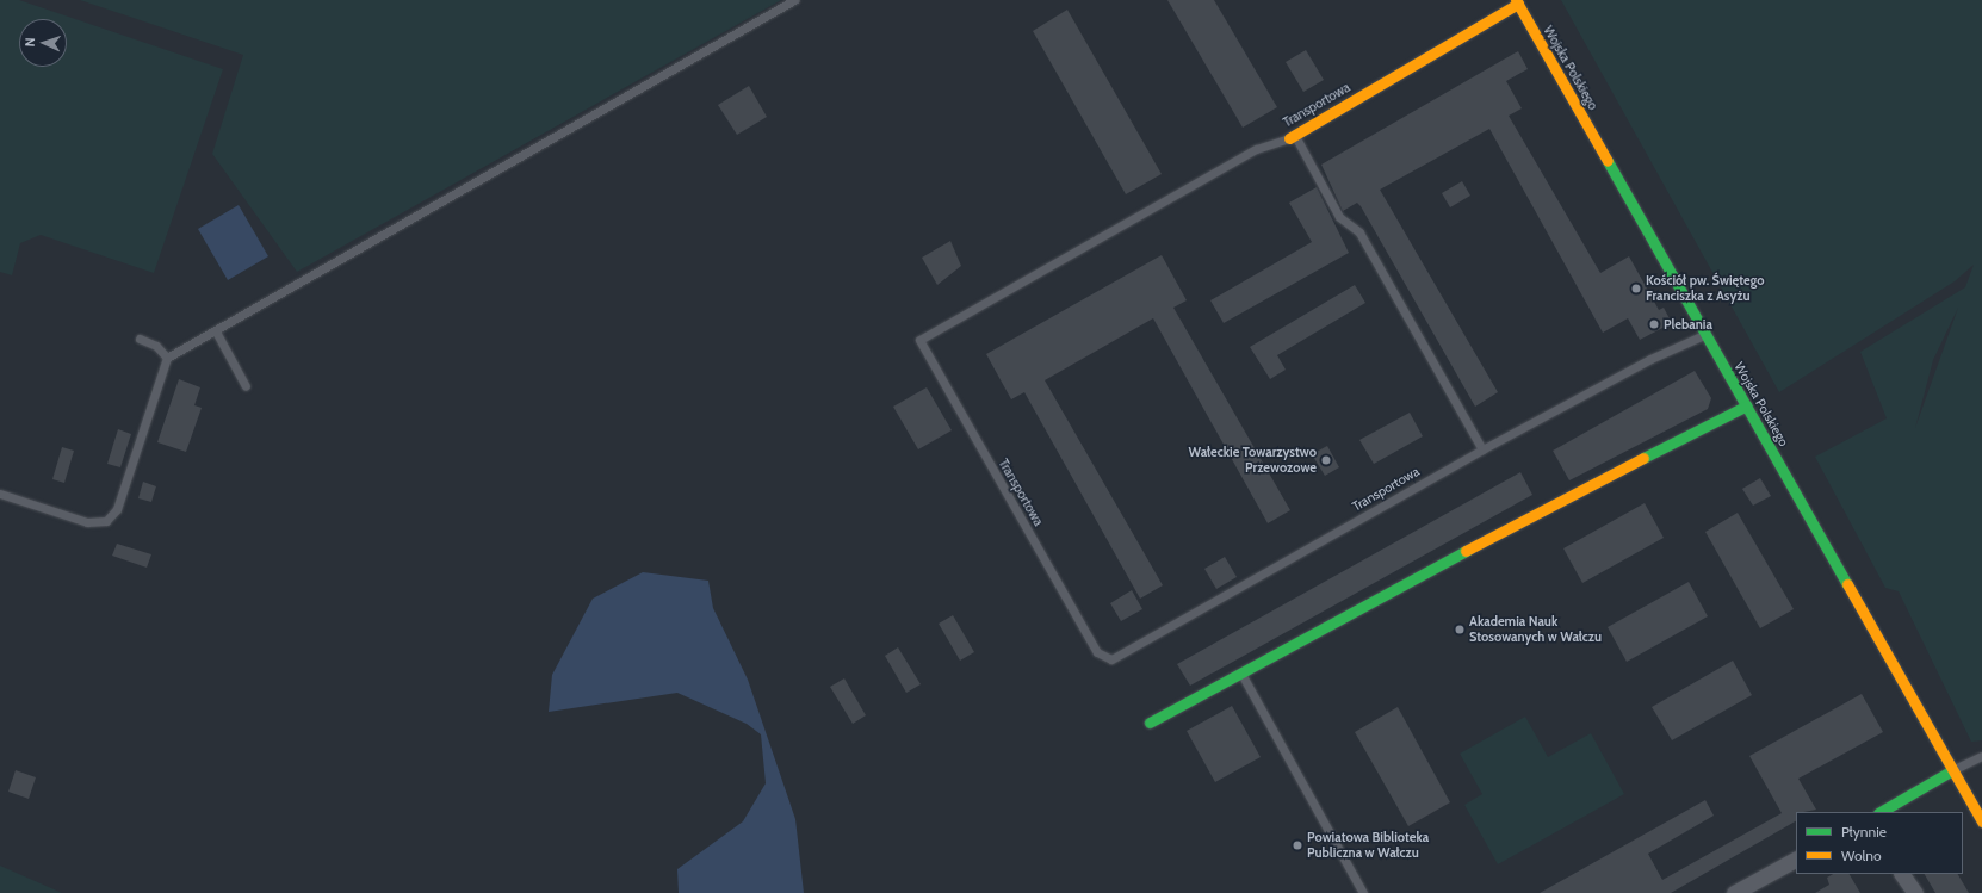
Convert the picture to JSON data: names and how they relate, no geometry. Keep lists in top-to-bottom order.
{
  "streets": {
    "street": ["Wojska Polskiego", "Transportowa"]
  },
  "crossings": [
    ["Wojska Polskiego", "Transportowa"]
  ],
  "places": [
    "Kościół pw. Świętego Franciszka z Asyżu",
    "Plebania",
    "Wałeckie Towarzystwo Przewozowe",
    "Akademia Nauk Stosowanych w Wałczu",
    "Powiatowa Biblioteka Publiczna w Wałczu"
  ],
  "legend": ["Płynnie", "Wolno"],
  "north": "left"
}
